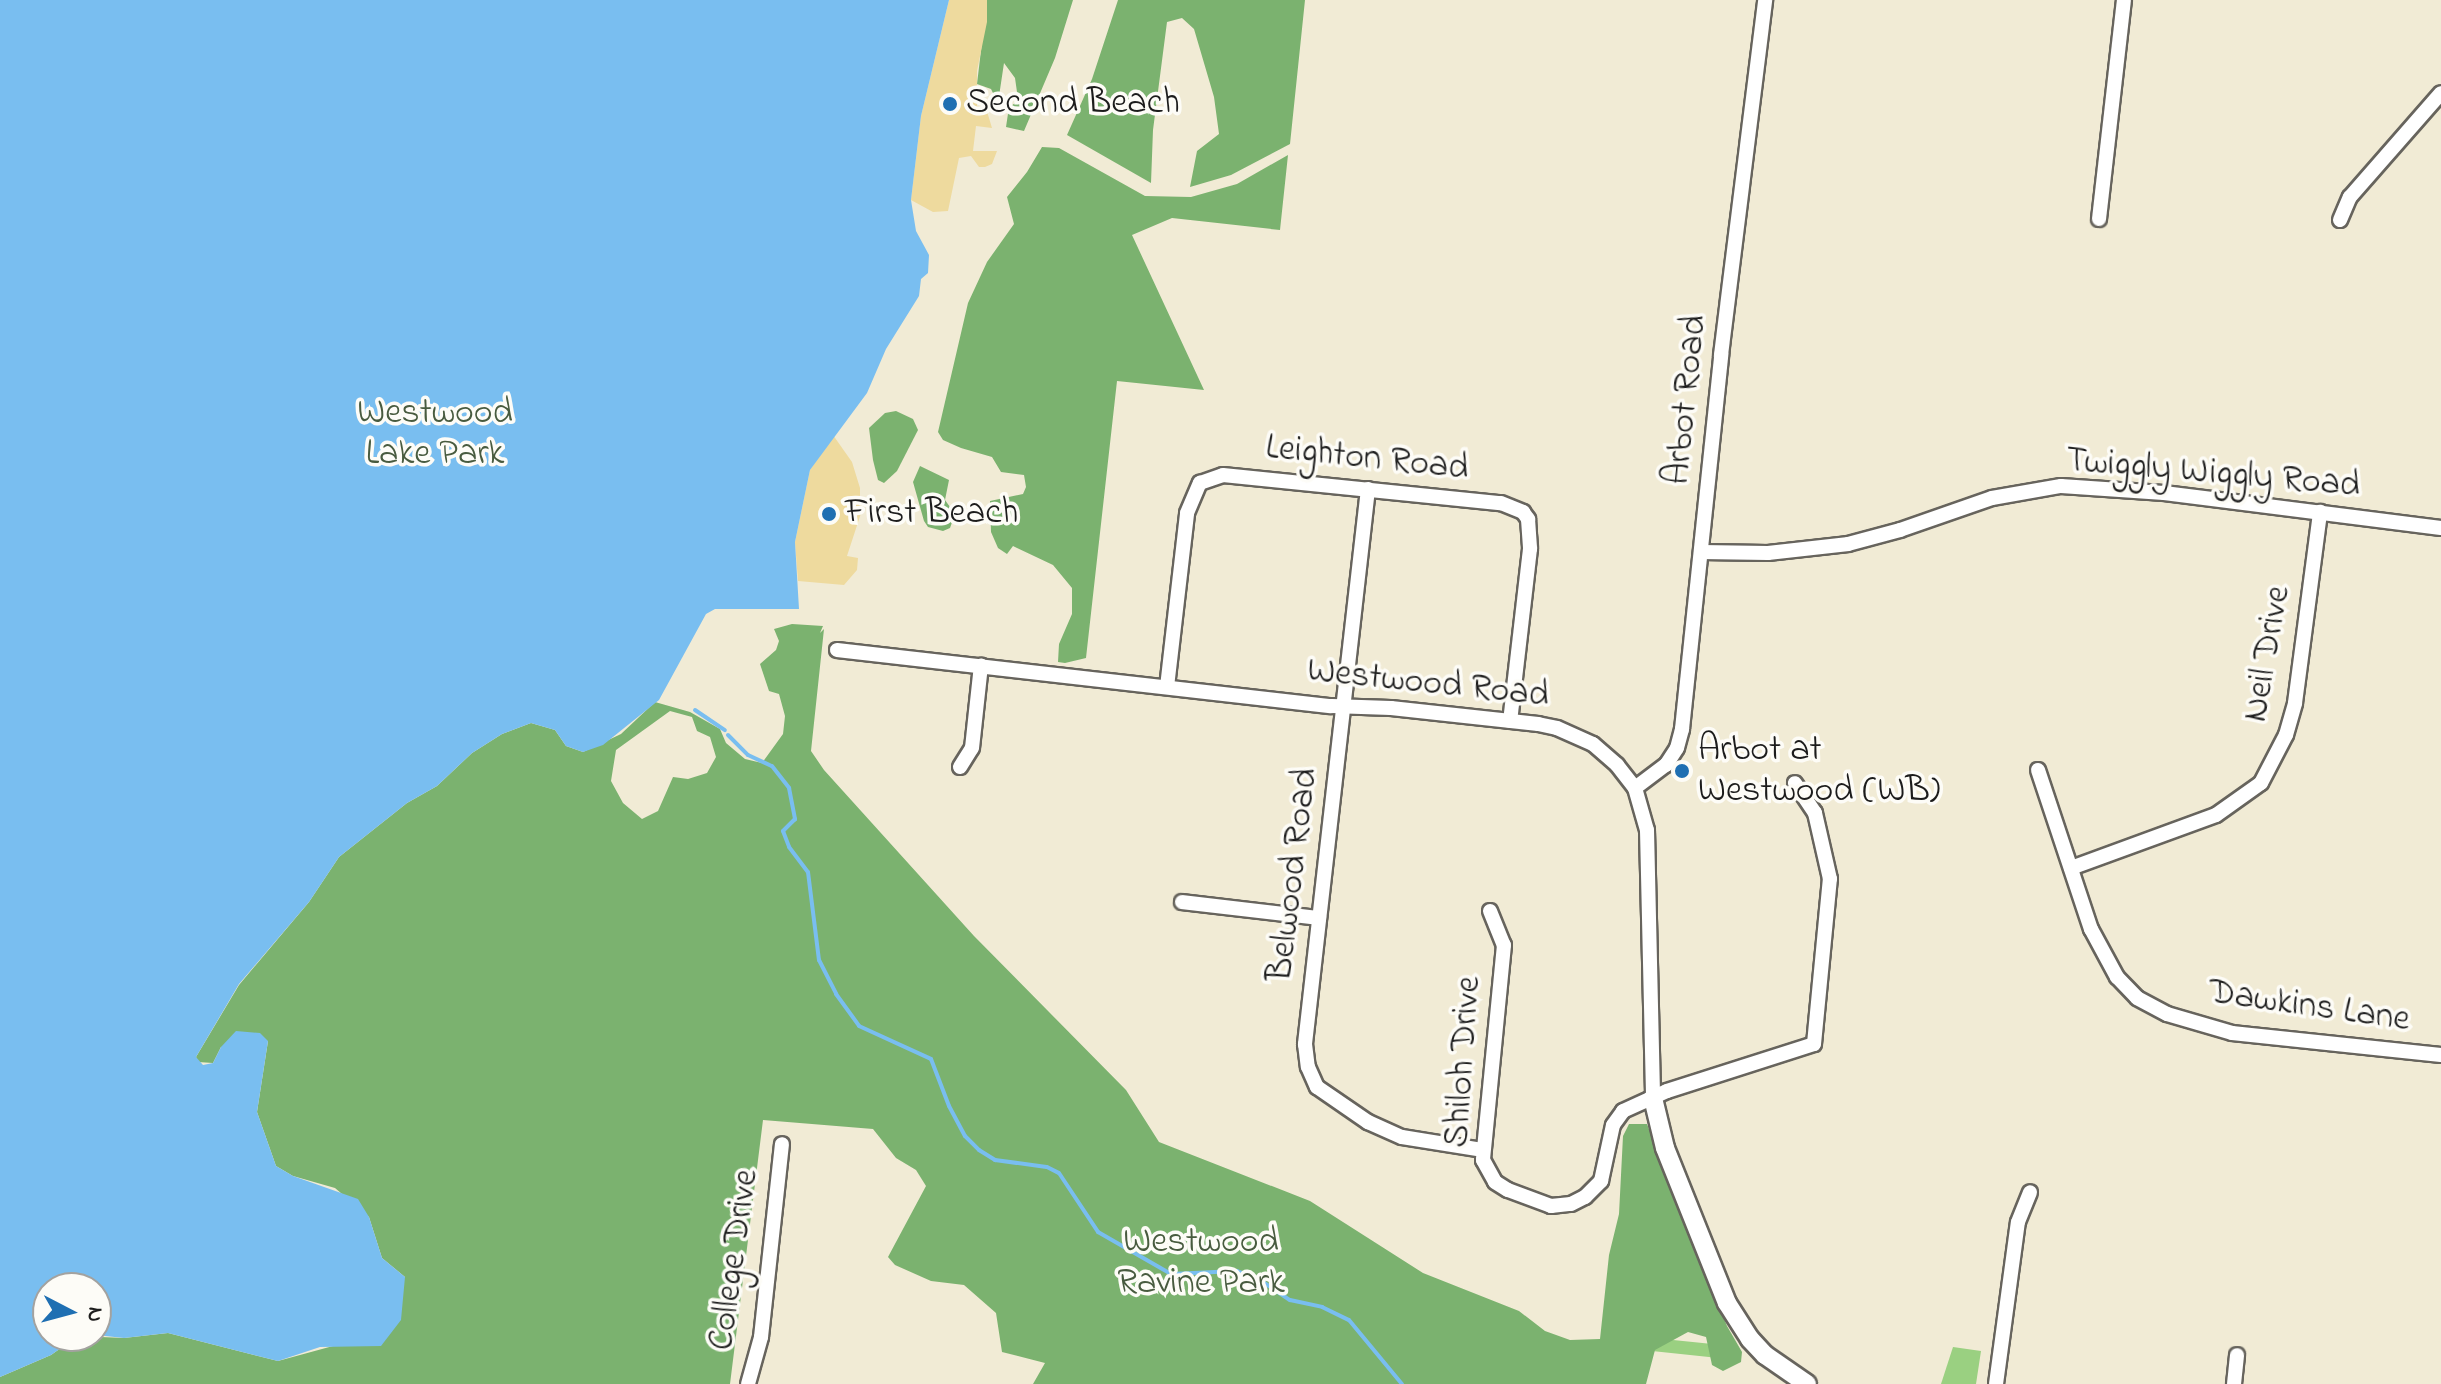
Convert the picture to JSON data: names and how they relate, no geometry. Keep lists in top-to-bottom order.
{
  "streets": {
    "street": [
      "Arbot Road",
      "Leighton Road",
      "Twiggly Wiggly Road",
      "Neil Drive",
      "Westwood Road",
      "Belwood Road",
      "Dawkins Lane",
      "Shiloh Drive",
      "College Drive"
    ]
  },
  "crossings": [
    ["Arbot Road", "Twiggly Wiggly Road"],
    ["Arbot Road", "Westwood Road"],
    ["Leighton Road", "Westwood Road"],
    ["Leighton Road", "Belwood Road"],
    ["Twiggly Wiggly Road", "Neil Drive"],
    ["Neil Drive", "Dawkins Lane"],
    ["Westwood Road", "Belwood Road"],
    ["Westwood Road", "Shiloh Drive"],
    ["Belwood Road", "Shiloh Drive"]
  ],
  "parks": ["Westwood Lake Park", "Westwood Ravine Park"],
  "places": ["Second Beach", "First Beach", "Arbot at Westwood (WB)"],
  "north": "right"
}
